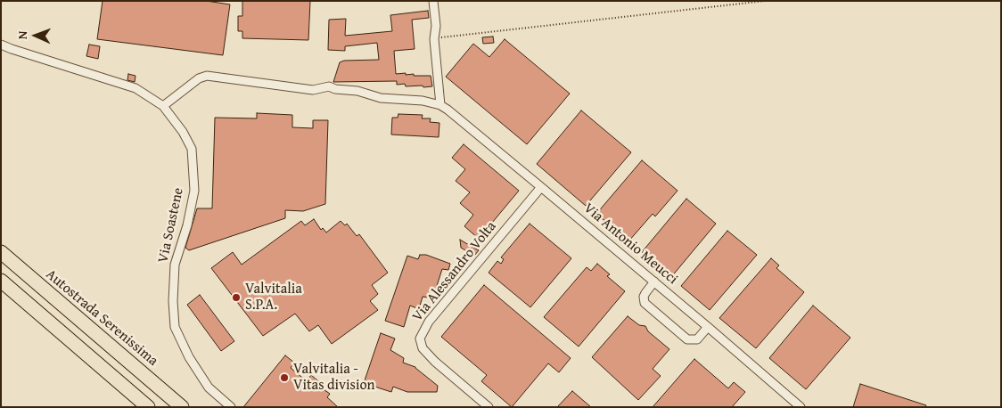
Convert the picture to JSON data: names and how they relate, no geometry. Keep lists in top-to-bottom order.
{
  "streets": {
    "highway": ["Autostrada Serenissima"],
    "street": ["Via Soastene", "Via Antonio Meucci", "Via Alessandro Volta"]
  },
  "crossings": [
    ["Via Antonio Meucci", "Via Alessandro Volta"]
  ],
  "places": ["Valvitalia S.P.A.", "Valvitalia - Vitas division"],
  "north": "left"
}
